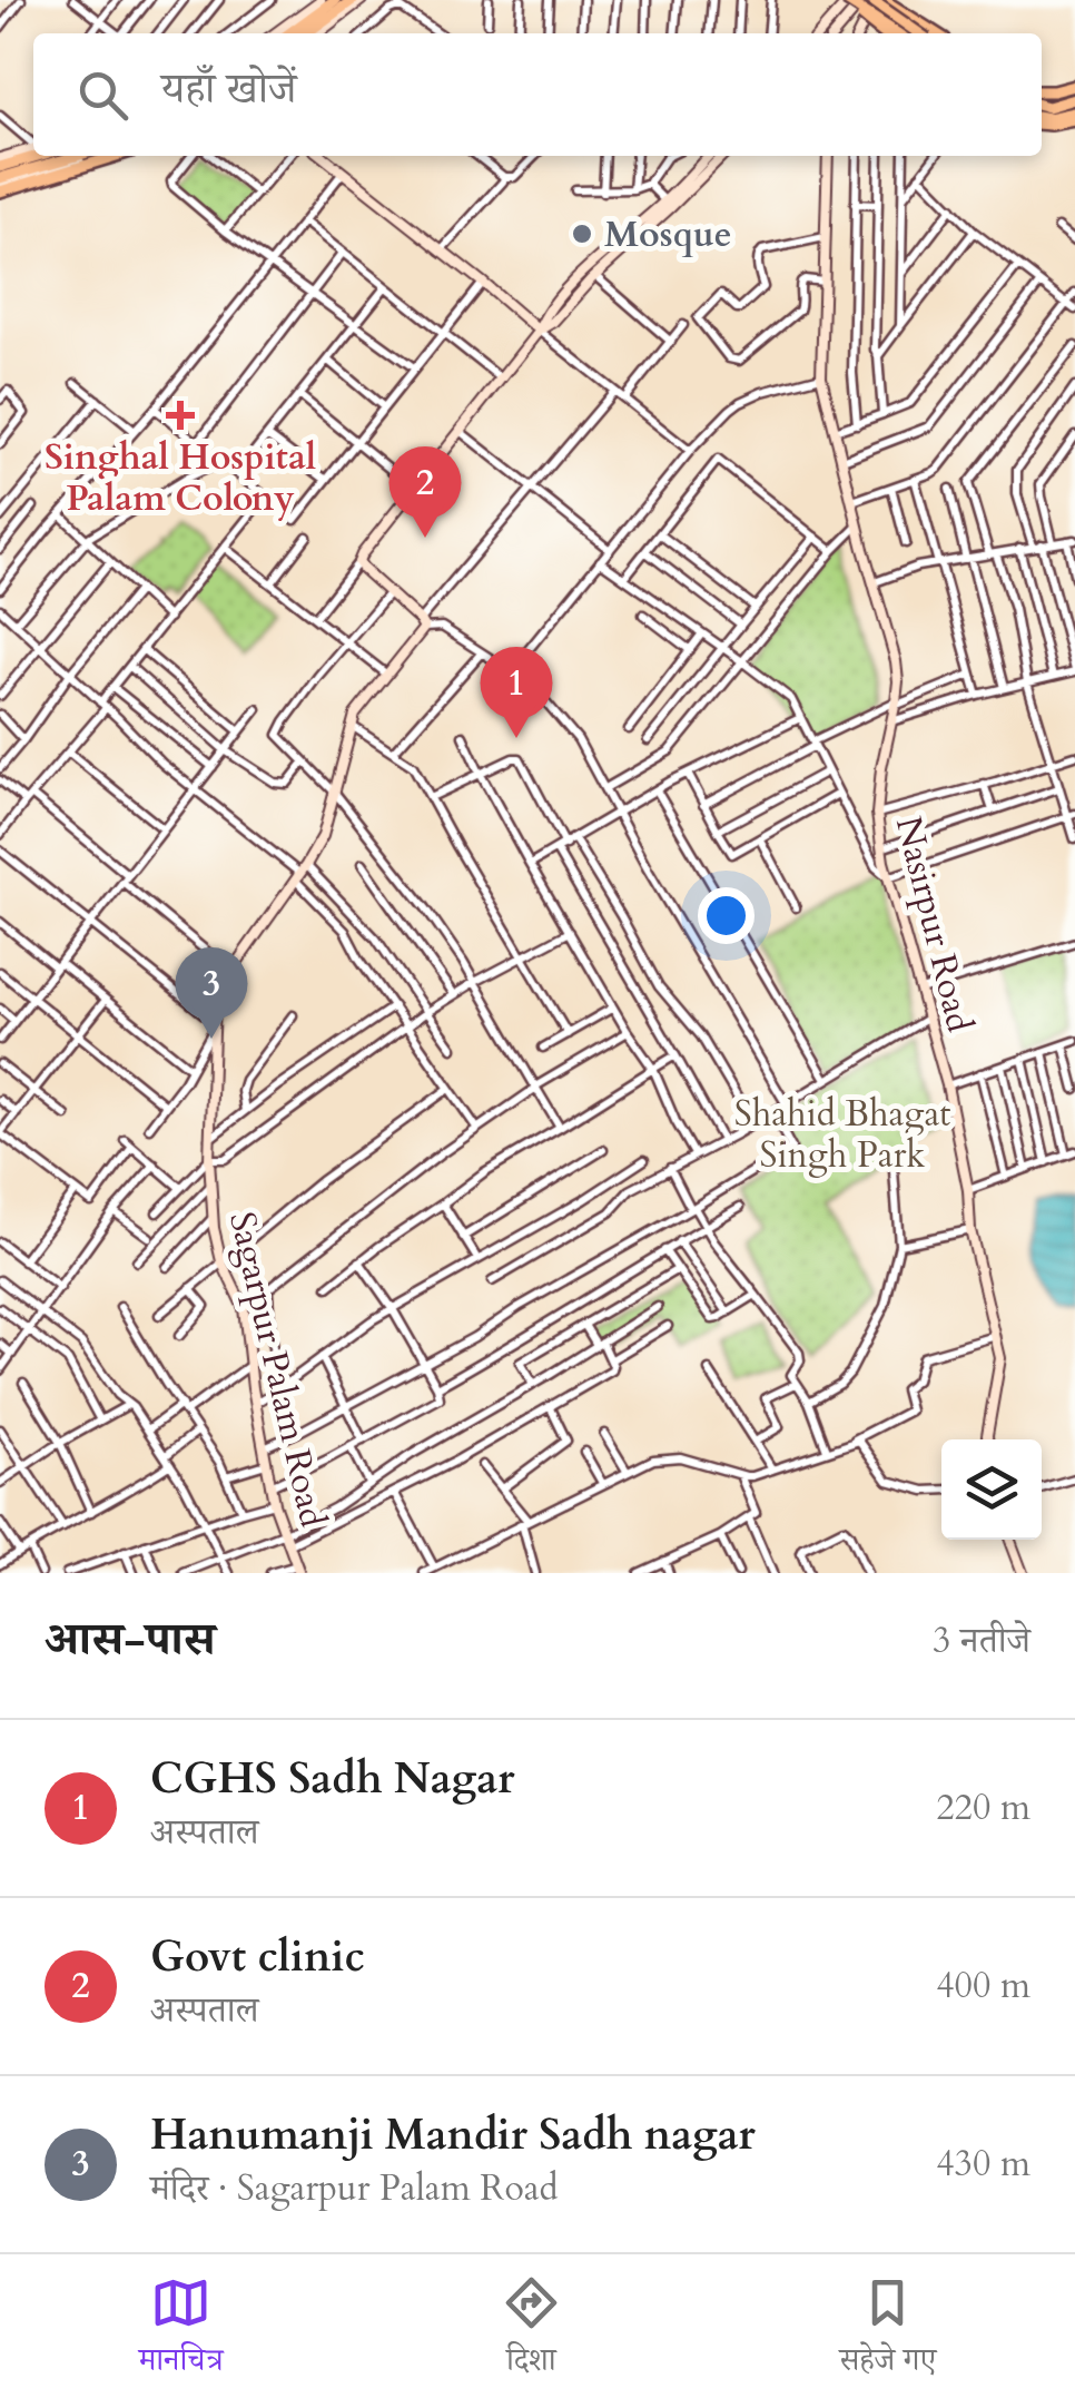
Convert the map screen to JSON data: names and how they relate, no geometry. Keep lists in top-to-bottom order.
{
  "streets": {
    "street": ["Nasirpur Road", "Sagarpur Palam Road"]
  },
  "parks": ["Shahid Bhagat Singh Park"],
  "places": {
    "other": ["Mosque"],
    "health": ["Singhal Hospital Palam Colony"]
  },
  "page": {
    "search": "यहाँ खोजें",
    "pins": ["2", "1", "3"],
    "heading": ["आस-पास", "3 नतीजे"],
    "list": [
      {
        "mark": "1",
        "name": "CGHS Sadh Nagar",
        "note": "अस्पताल",
        "value": "220 m"
      },
      {
        "mark": "2",
        "name": "Govt clinic",
        "note": "अस्पताल",
        "value": "400 m"
      },
      {
        "mark": "3",
        "name": "Hanumanji Mandir Sadh nagar",
        "note": "मंदिर · Sagarpur Palam Road",
        "value": "430 m"
      }
    ],
    "nav": ["मानचित्र", "दिशा", "सहेजे गए"]
  }
}
